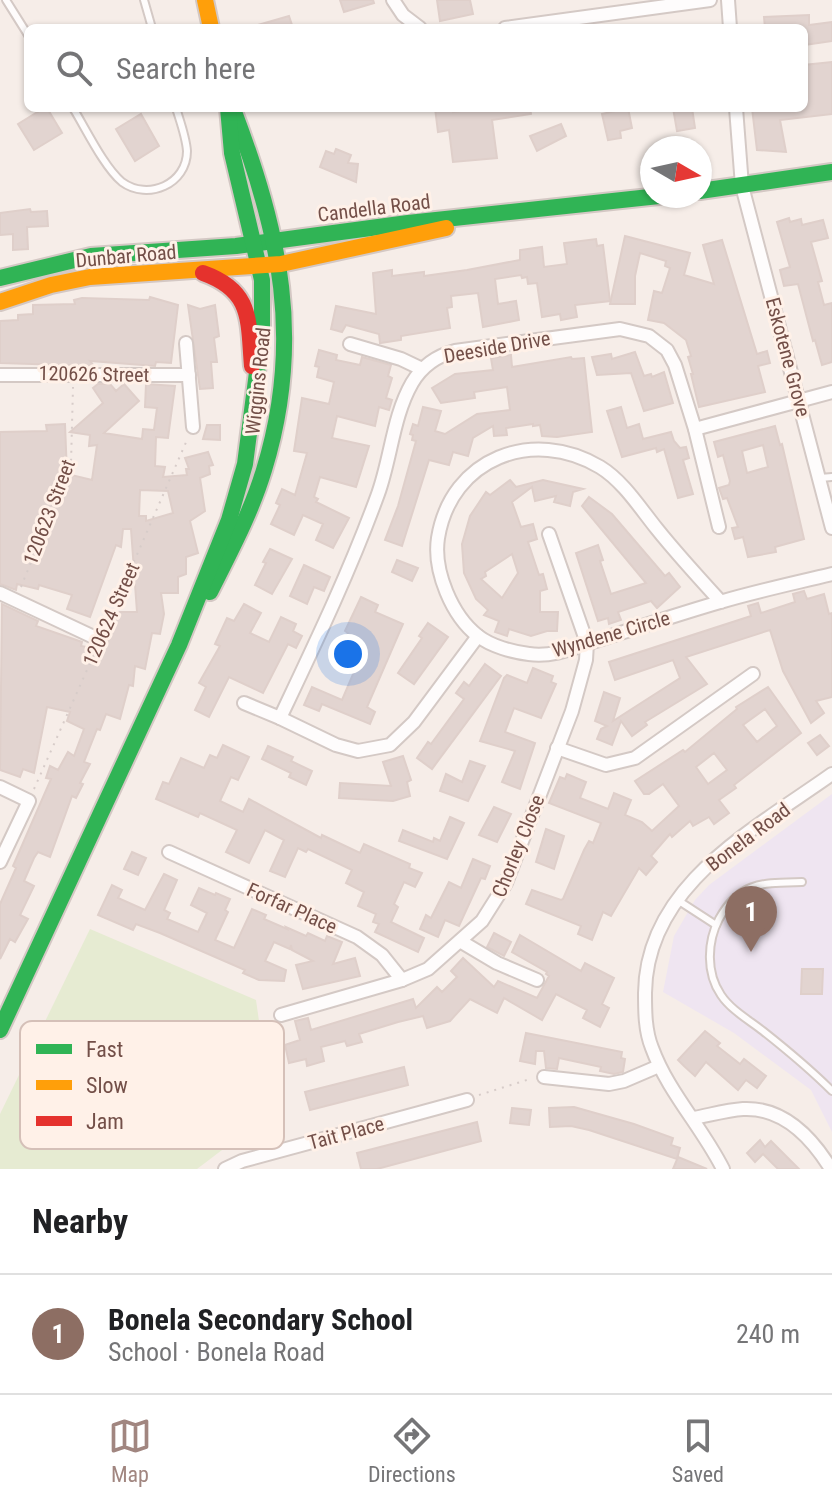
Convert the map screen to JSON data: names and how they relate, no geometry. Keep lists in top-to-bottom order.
{
  "streets": {
    "street": [
      "Candella Road",
      "Dunbar Road",
      "Deeside Drive",
      "Eskotene Grove",
      "120626 Street",
      "Wiggins Road",
      "Wyndene Circle",
      "Bonela Road",
      "Chorley Close",
      "Forfar Place",
      "Tait Place"
    ],
    "path": ["120623 Street", "120624 Street"]
  },
  "crossings": [
    ["Candella Road", "Dunbar Road"],
    ["Candella Road", "Wiggins Road"],
    ["Dunbar Road", "Wiggins Road"],
    ["120626 Street", "120623 Street"],
    ["Wyndene Circle", "Chorley Close"],
    ["Chorley Close", "Forfar Place"]
  ],
  "legend": ["Fast", "Slow", "Jam"],
  "north": "right",
  "page": {
    "search": "Search here",
    "pins": "1",
    "heading": "Nearby",
    "list": [
      {
        "mark": "1",
        "name": "Bonela Secondary School",
        "note": "School · Bonela Road",
        "value": "240 m"
      }
    ],
    "nav": ["Map", "Directions", "Saved"]
  }
}
